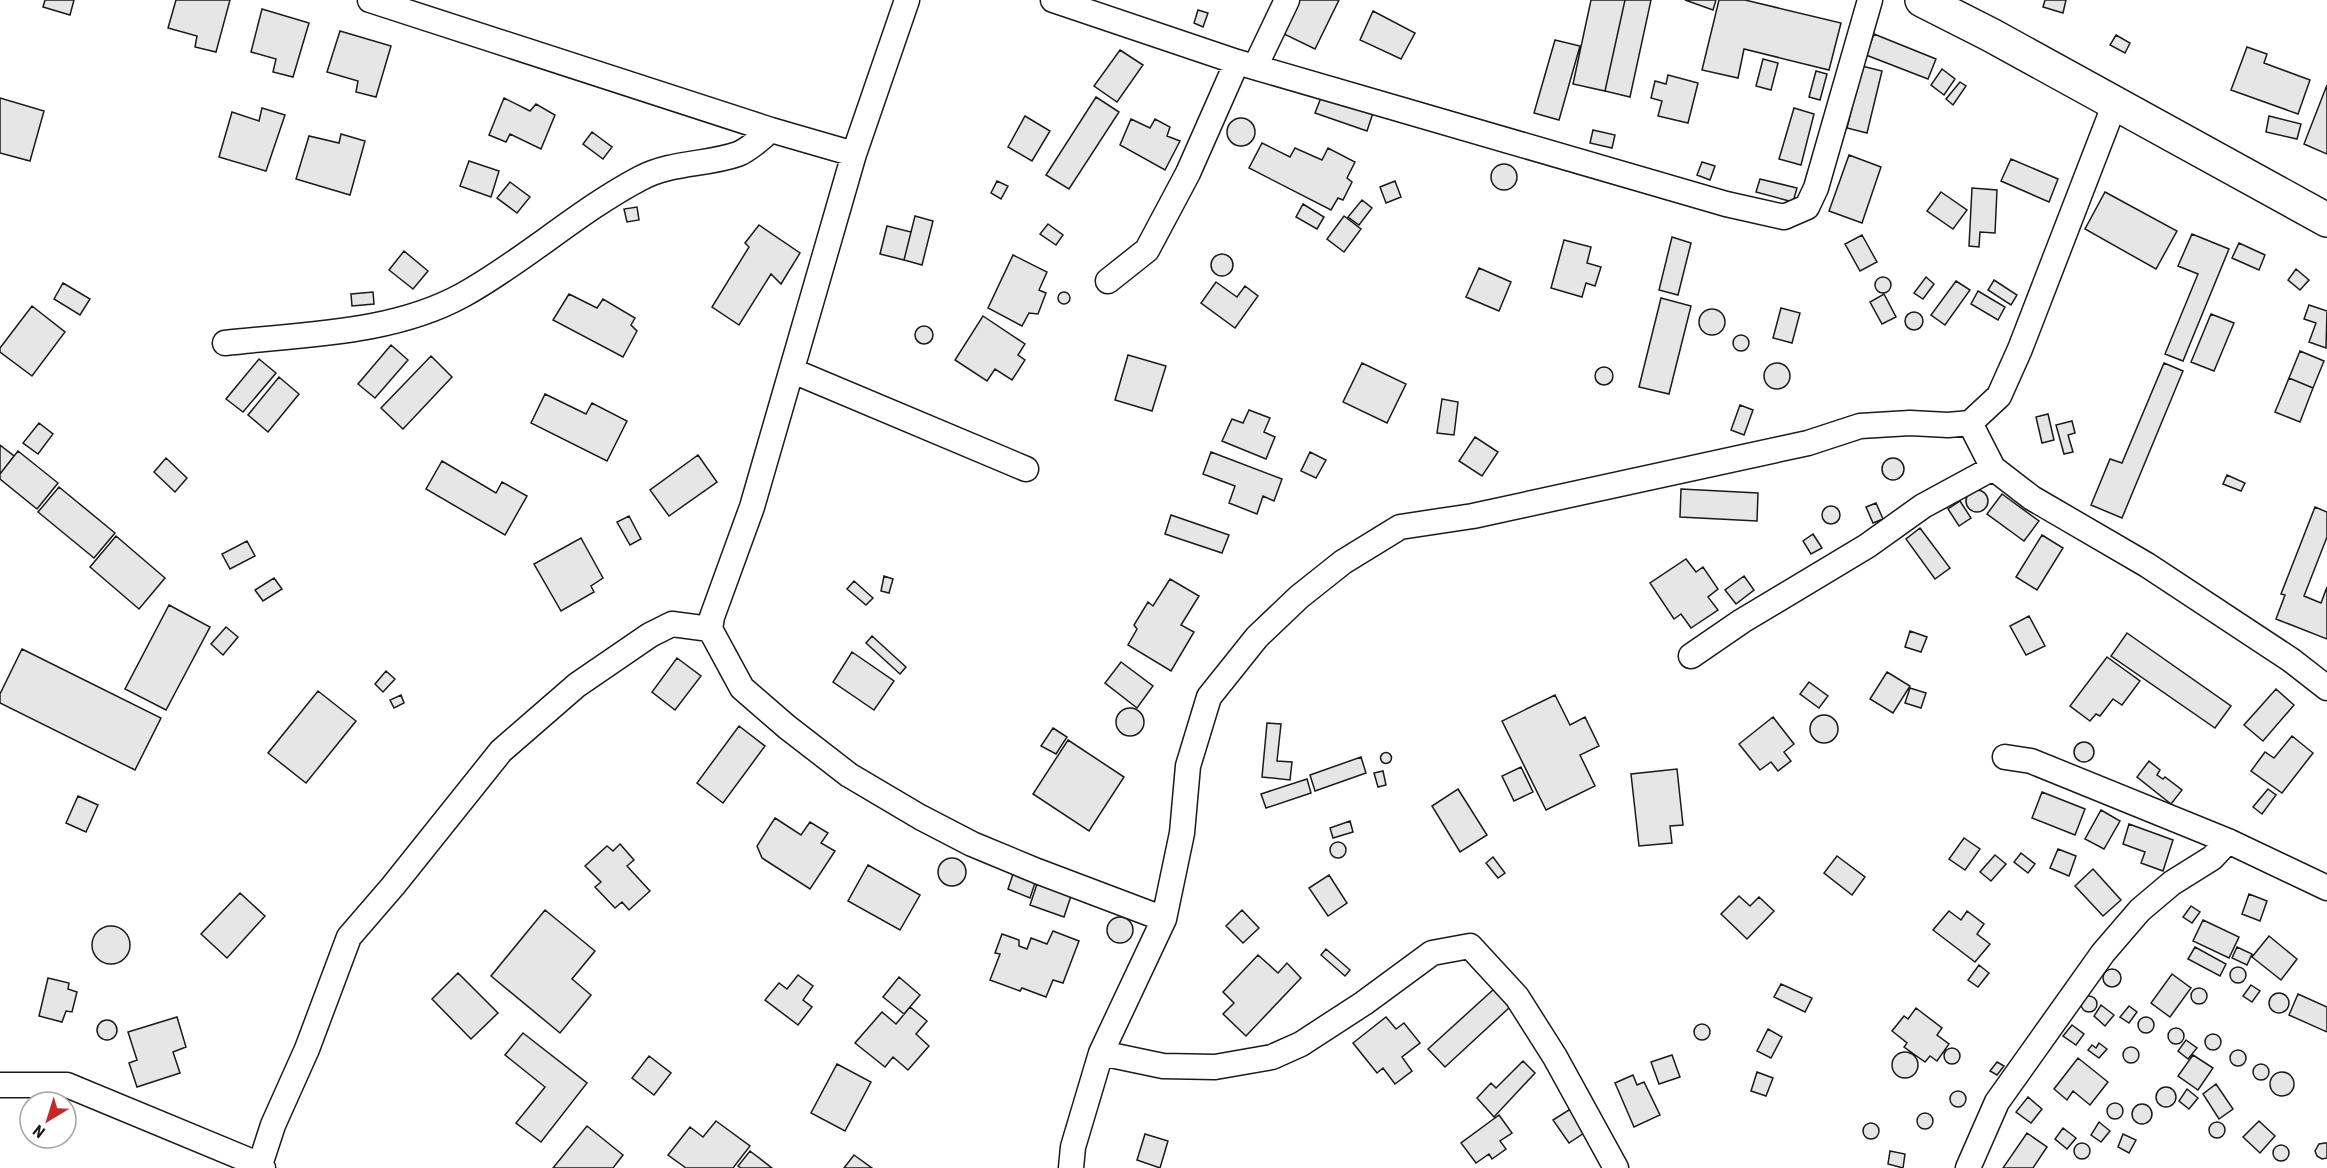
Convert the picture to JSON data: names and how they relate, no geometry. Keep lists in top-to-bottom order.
{
  "north": "bottom left"
}
